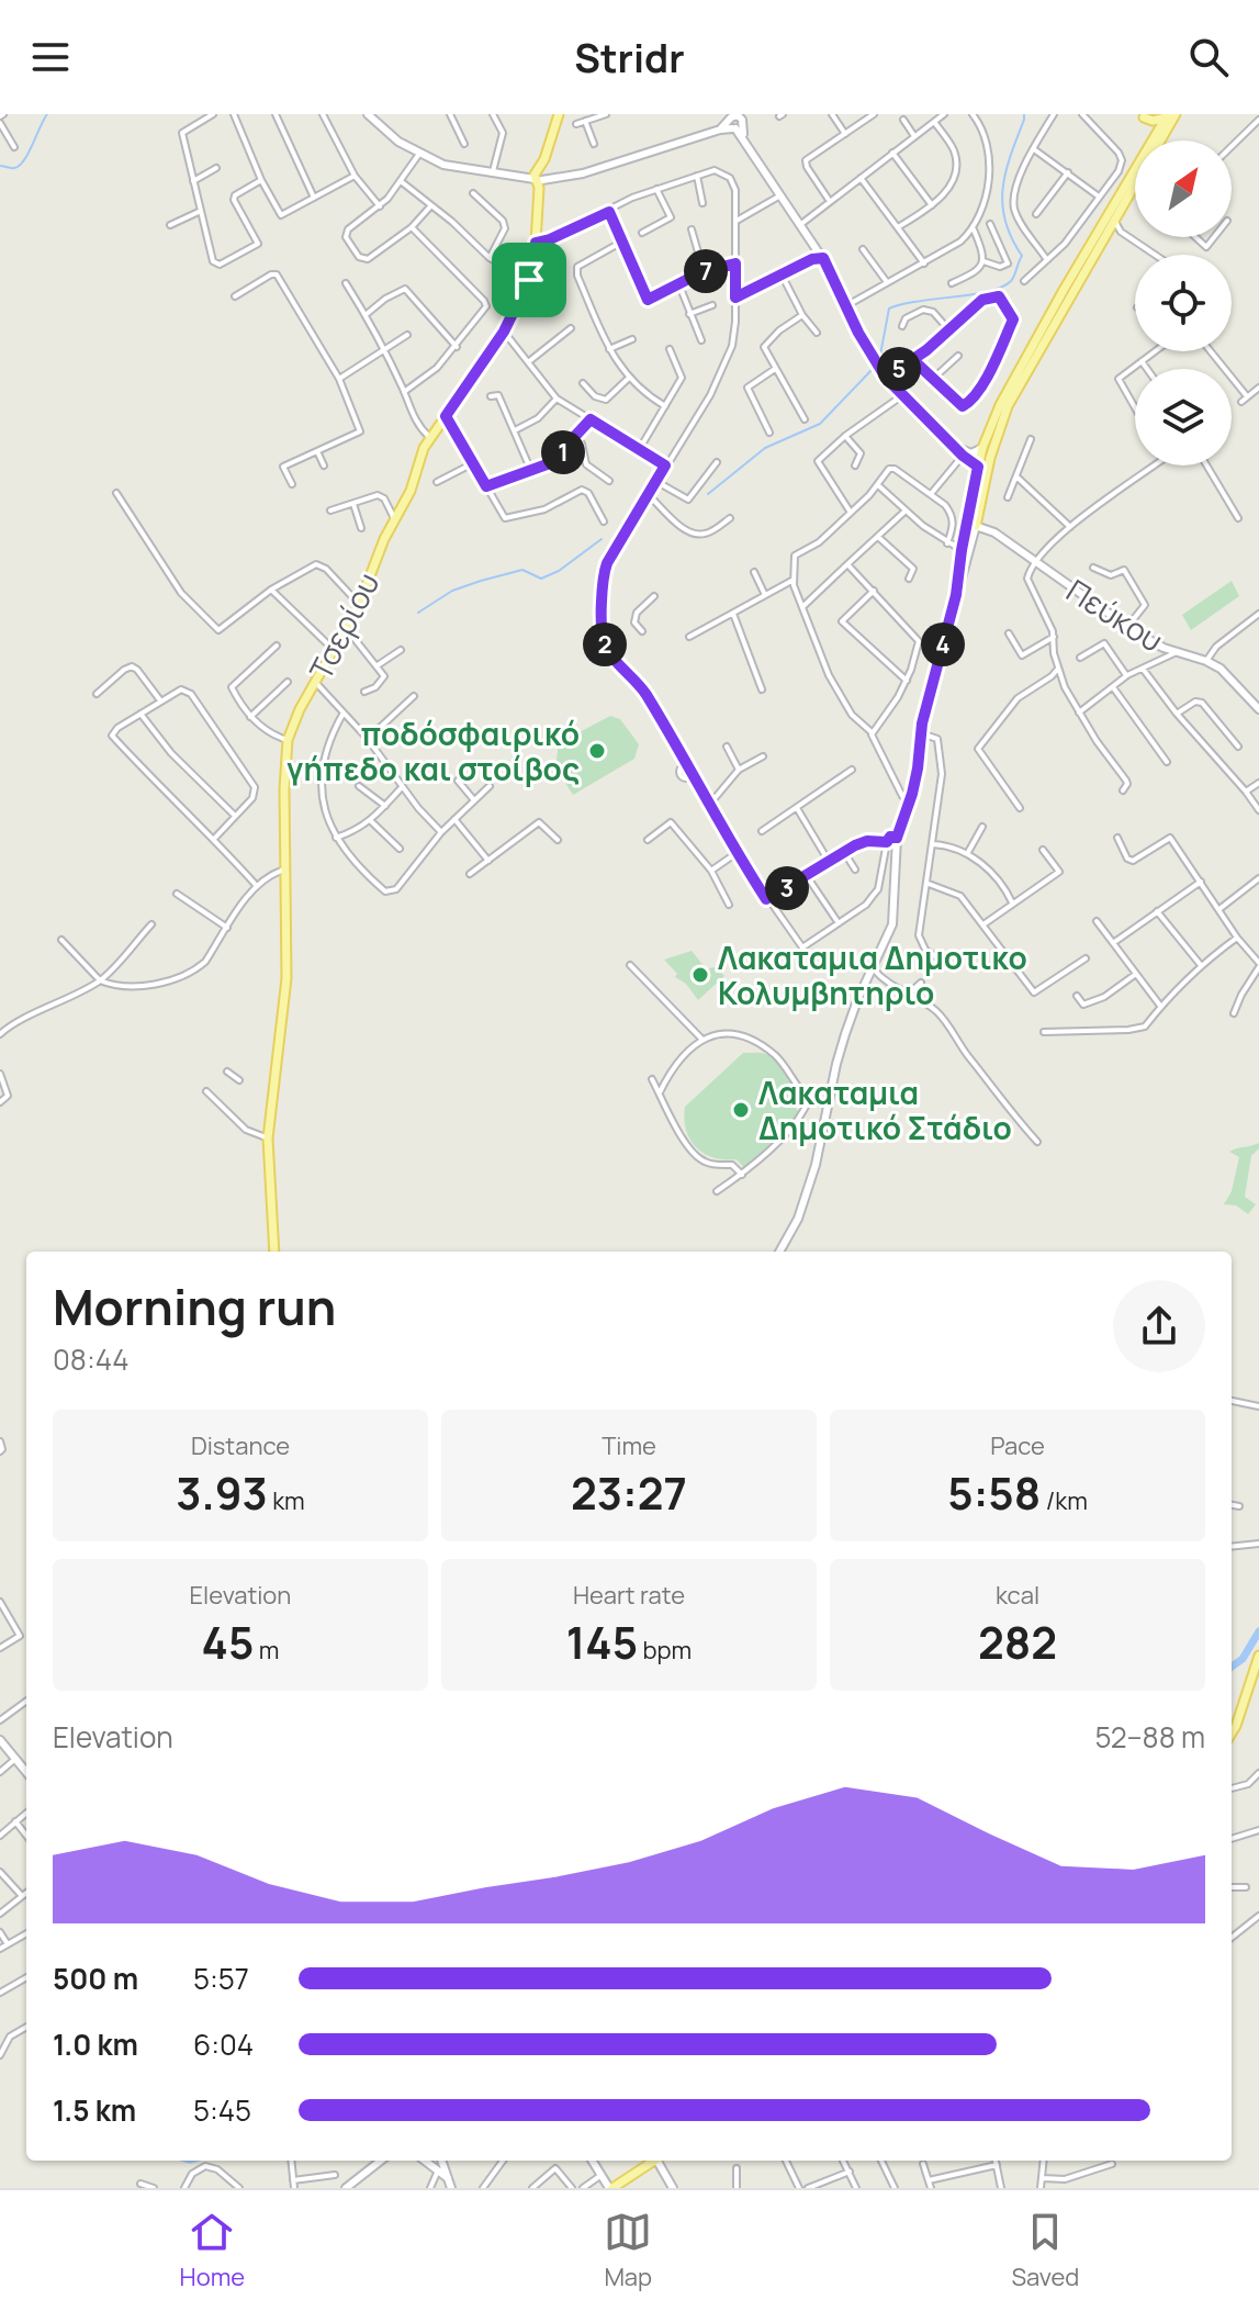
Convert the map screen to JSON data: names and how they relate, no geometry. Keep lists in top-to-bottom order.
{
  "streets": {
    "main road": ["Πεύκου", "Τσερίου"]
  },
  "places": ["ποδόσφαιρικό γήπεδο και στοίβος", "Λακαταμια Δημοτικο Κολυμβητηριο", "Λακαταμια Δημοτικό Στάδιο"],
  "north": "top right",
  "page": {
    "header": "Stridr",
    "pins": [
      "7",
      "5",
      "1",
      "2",
      "4",
      "3"
    ],
    "heading": ["Morning run", "08:44"],
    "stats": [
      ["Distance", "3.93 km"],
      ["Time", "23:27"],
      ["Pace", "5:58 /km"],
      ["Elevation", "45 m"],
      ["Heart rate", "145 bpm"],
      ["kcal", "282"]
    ],
    "chart": ["Elevation", "52–88 m"],
    "list": [
      {
        "name": "500 m",
        "note": "5:57"
      },
      {
        "name": "1.0 km",
        "note": "6:04"
      },
      {
        "name": "1.5 km",
        "note": "5:45"
      }
    ],
    "tabs": ["Home", "Map", "Saved"]
  }
}
